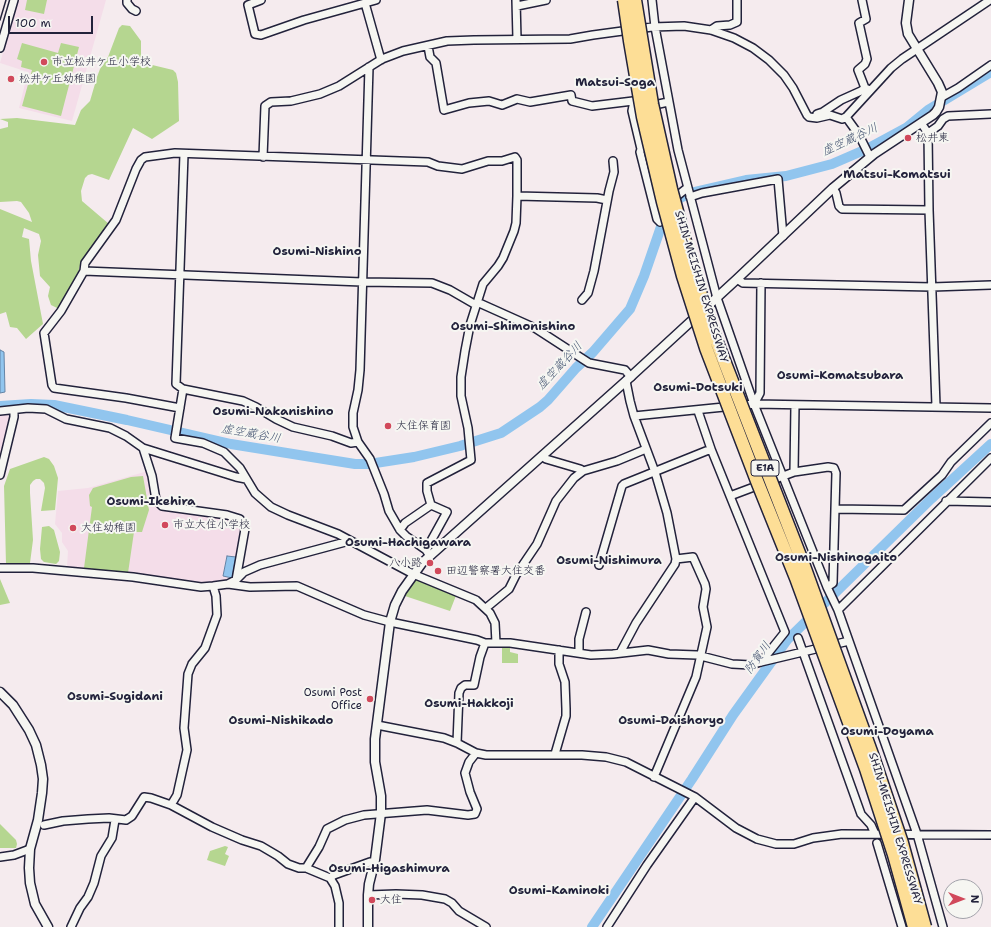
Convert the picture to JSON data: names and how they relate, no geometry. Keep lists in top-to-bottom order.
{
  "streets": {
    "highway": ["SHIN-MEISHIN EXPRESSWAY", "E1A"]
  },
  "districts": [
    "Matsui-Soga",
    "Matsui-Komatsui",
    "Osumi-Nishino",
    "Osumi-Shimonishino",
    "Osumi-Komatsubara",
    "Osumi-Dotsuki",
    "Osumi-Nakanishino",
    "Osumi-Ikehira",
    "Osumi-Hachigawara",
    "Osumi-Nishinogaito",
    "Osumi-Nishimura",
    "Osumi-Sugidani",
    "Osumi-Hakkoji",
    "Osumi-Nishikado",
    "Osumi-Daishoryo",
    "Osumi-Doyama",
    "Osumi-Higashimura",
    "Osumi-Kaminoki"
  ],
  "water": ["虚空蔵谷川", "防賀川"],
  "places": [
    "市立松井ケ丘小学校",
    "松井ケ丘幼稚園",
    "松井東",
    "大住保育園",
    "市立大住小学校",
    "大住幼稚園",
    "八小路",
    "田辺警察署大住交番",
    "Osumi Post Office",
    "大住"
  ],
  "scale_bar": "100 m",
  "north": "right"
}
